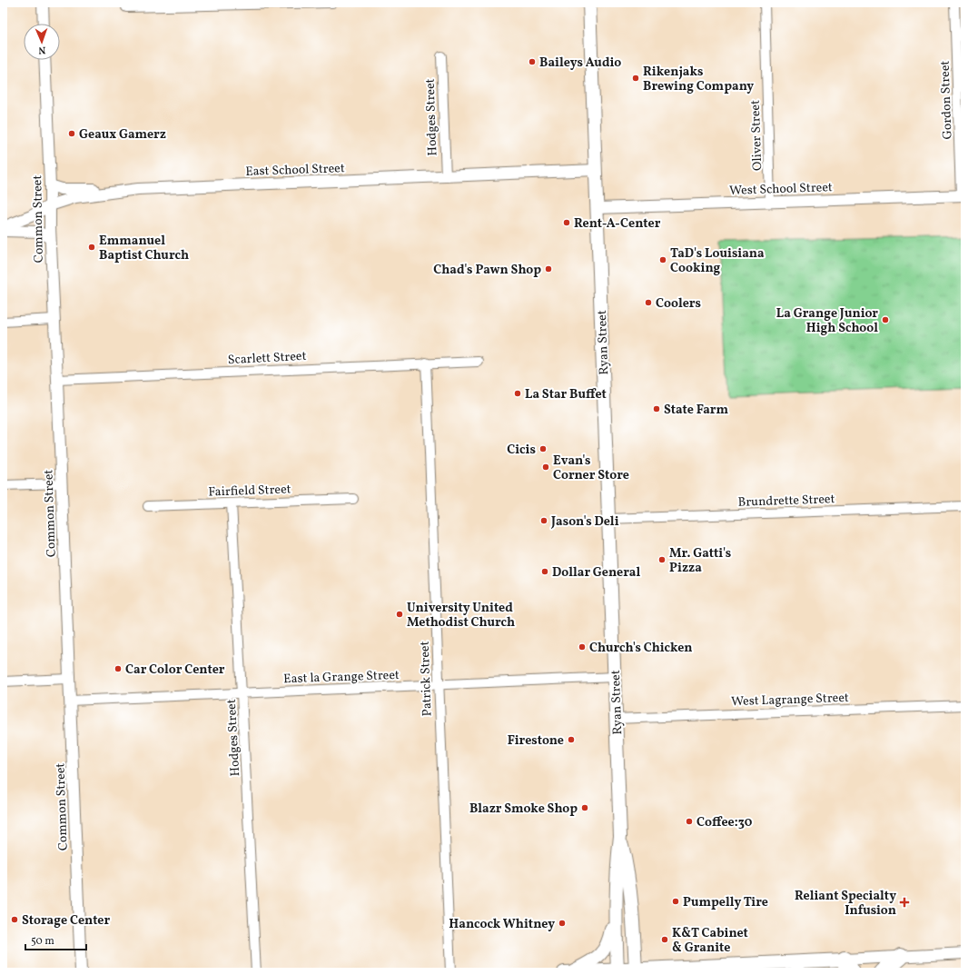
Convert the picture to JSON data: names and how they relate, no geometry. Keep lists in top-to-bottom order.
{
  "streets": {
    "main road": ["Ryan Street"],
    "street": [
      "Gordon Street",
      "Hodges Street",
      "Oliver Street",
      "East School Street",
      "West School Street",
      "Common Street",
      "Scarlett Street",
      "Fairfield Street",
      "Brundrette Street",
      "East la Grange Street",
      "Patrick Street",
      "West Lagrange Street"
    ]
  },
  "crossings": [
    ["Gordon Street", "West School Street"],
    ["Hodges Street", "East School Street"],
    ["Hodges Street", "Fairfield Street"],
    ["Hodges Street", "East la Grange Street"],
    ["Oliver Street", "West School Street"],
    ["East School Street", "Common Street"],
    ["East School Street", "Ryan Street"],
    ["West School Street", "Ryan Street"],
    ["Common Street", "Scarlett Street"],
    ["Common Street", "East la Grange Street"],
    ["Ryan Street", "Brundrette Street"],
    ["Ryan Street", "East la Grange Street"],
    ["Ryan Street", "West Lagrange Street"],
    ["Scarlett Street", "Patrick Street"],
    ["East la Grange Street", "Patrick Street"]
  ],
  "places": {
    "other": [
      "Baileys Audio",
      "Rikenjaks Brewing Company",
      "Geaux Gamerz",
      "Rent-A-Center",
      "Emmanuel Baptist Church",
      "TaD's Louisiana Cooking",
      "Chad's Pawn Shop",
      "Coolers",
      "La Grange Junior High School",
      "La Star Buffet",
      "State Farm",
      "Cicis",
      "Evan's Corner Store",
      "Jason's Deli",
      "Mr. Gatti's Pizza",
      "Dollar General",
      "University United Methodist Church",
      "Church's Chicken",
      "Car Color Center",
      "Firestone",
      "Blazr Smoke Shop",
      "Coffee:30",
      "Pumpelly Tire",
      "Storage Center",
      "Hancock Whitney",
      "K&T Cabinet & Granite"
    ],
    "health": ["Reliant Specialty Infusion"]
  },
  "scale_bar": "50 m",
  "north": "bottom"
}
